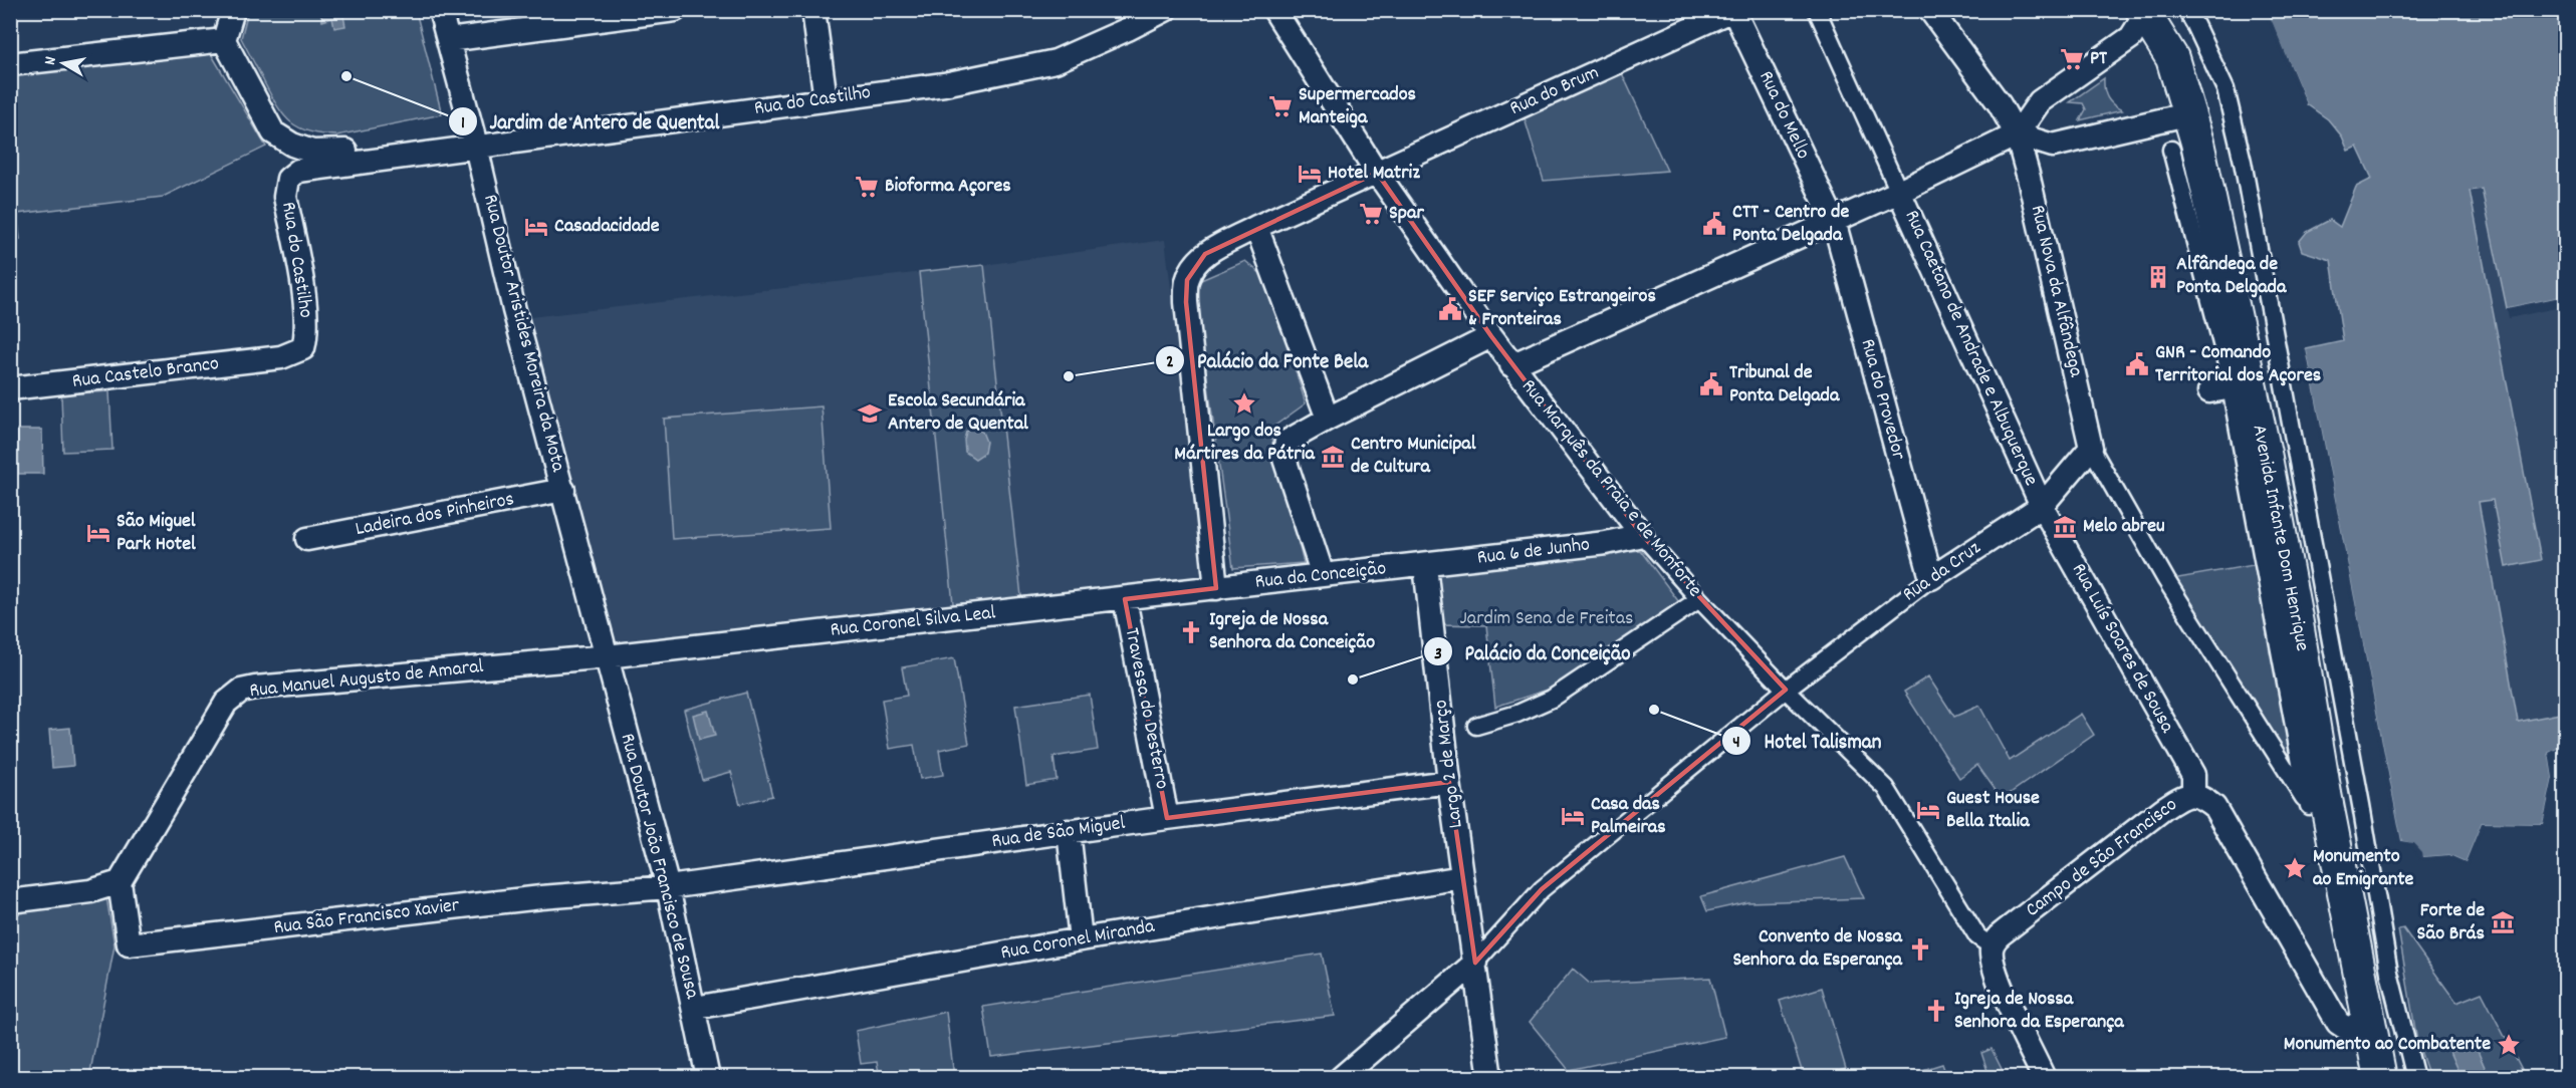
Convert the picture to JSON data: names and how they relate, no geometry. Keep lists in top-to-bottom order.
{
  "streets": {
    "main road": ["Avenida Infante Dom Henrique"],
    "street": [
      "Rua do Brum",
      "Rua do Castilho",
      "Rua do Mello",
      "Rua Nova da Alfândega",
      "Rua Doutor Aristides Moreira da Mota",
      "Rua Caetano de Andrade e Albuquerque",
      "Rua Castelo Branco",
      "Rua do Provedor",
      "Rua Marquês da Praia e de Monforte",
      "Ladeira dos Pinheiros",
      "Rua 6 de Junho",
      "Rua da Cruz",
      "Rua da Conceição",
      "Rua Coronel Silva Leal",
      "Rua Luís Soares de Sousa",
      "Rua Manuel Augusto de Amaral",
      "Travessa do Desterro",
      "Largo 2 de Março",
      "Rua de São Miguel",
      "Campo de São Francisco",
      "Rua Doutor João Francisco de Sousa",
      "Rua São Francisco Xavier",
      "Rua Coronel Miranda"
    ]
  },
  "crossings": [
    ["Rua do Brum", "Rua do Mello"],
    ["Rua do Brum", "Rua Marquês da Praia e de Monforte"],
    ["Rua do Brum", "Rua da Conceição"],
    ["Rua do Brum", "Rua Coronel Silva Leal"],
    ["Rua do Castilho", "Rua Doutor Aristides Moreira da Mota"],
    ["Rua do Castilho", "Rua Castelo Branco"],
    ["Rua do Mello", "Rua do Provedor"],
    ["Rua Nova da Alfândega", "Avenida Infante Dom Henrique"],
    ["Rua Nova da Alfândega", "Rua da Cruz"],
    ["Rua Doutor Aristides Moreira da Mota", "Ladeira dos Pinheiros"],
    ["Rua Doutor Aristides Moreira da Mota", "Rua Coronel Silva Leal"],
    ["Rua Doutor Aristides Moreira da Mota", "Rua Manuel Augusto de Amaral"],
    ["Rua Doutor Aristides Moreira da Mota", "Rua Doutor João Francisco de Sousa"],
    ["Rua Caetano de Andrade e Albuquerque", "Rua da Cruz"],
    ["Rua Caetano de Andrade e Albuquerque", "Rua Luís Soares de Sousa"],
    ["Rua do Provedor", "Rua da Cruz"],
    ["Rua Marquês da Praia e de Monforte", "Rua 6 de Junho"],
    ["Rua Marquês da Praia e de Monforte", "Rua da Cruz"],
    ["Rua Marquês da Praia e de Monforte", "Campo de São Francisco"],
    ["Avenida Infante Dom Henrique", "Rua da Cruz"],
    ["Avenida Infante Dom Henrique", "Campo de São Francisco"],
    ["Rua 6 de Junho", "Rua da Conceição"],
    ["Rua 6 de Junho", "Largo 2 de Março"],
    ["Rua da Cruz", "Rua Luís Soares de Sousa"],
    ["Rua da Cruz", "Largo 2 de Março"],
    ["Rua da Conceição", "Rua Coronel Silva Leal"],
    ["Rua da Conceição", "Largo 2 de Março"],
    ["Rua Coronel Silva Leal", "Rua Manuel Augusto de Amaral"],
    ["Rua Coronel Silva Leal", "Travessa do Desterro"],
    ["Rua Coronel Silva Leal", "Rua Doutor João Francisco de Sousa"],
    ["Rua Luís Soares de Sousa", "Campo de São Francisco"],
    ["Rua Manuel Augusto de Amaral", "Rua Doutor João Francisco de Sousa"],
    ["Rua Manuel Augusto de Amaral", "Rua São Francisco Xavier"],
    ["Travessa do Desterro", "Rua de São Miguel"],
    ["Largo 2 de Março", "Rua de São Miguel"],
    ["Largo 2 de Março", "Rua Coronel Miranda"],
    ["Rua de São Miguel", "Rua Doutor João Francisco de Sousa"],
    ["Rua de São Miguel", "Rua São Francisco Xavier"],
    ["Rua Doutor João Francisco de Sousa", "Rua São Francisco Xavier"],
    ["Rua Doutor João Francisco de Sousa", "Rua Coronel Miranda"]
  ],
  "parks": ["Jardim Sena de Freitas"],
  "places": {
    "supermarket": [
      "PT",
      "Supermercados Manteiga",
      "Bioforma Açores",
      "Spar"
    ],
    "other": [
      "Jardim de Antero de Quental",
      "Palácio da Fonte Bela",
      "Palácio da Conceição",
      "Hotel Talisman"
    ],
    "hotel": [
      "Hotel Matriz",
      "Casadacidade",
      "São Miguel Park Hotel",
      "Guest House Bella Italia",
      "Casa das Palmeiras"
    ],
    "public building": [
      "CTT - Centro de Ponta Delgada",
      "SEF Serviço Estrangeiros & Fronteiras",
      "GNR - Comando Territorial dos Açores",
      "Tribunal de Ponta Delgada"
    ],
    "building": ["Alfândega de Ponta Delgada"],
    "place": ["Largo dos Mártires da Pátria", "Monumento ao Emigrante", "Monumento ao Combatente"],
    "school or university": ["Escola Secundária Antero de Quental"],
    "museum": ["Centro Municipal de Cultura", "Melo abreu", "Forte de São Brás"],
    "church": ["Igreja de Nossa Senhora da Conceição", "Convento de Nossa Senhora da Esperança", "Igreja de Nossa Senhora da Esperança"]
  },
  "north": "left"
}
